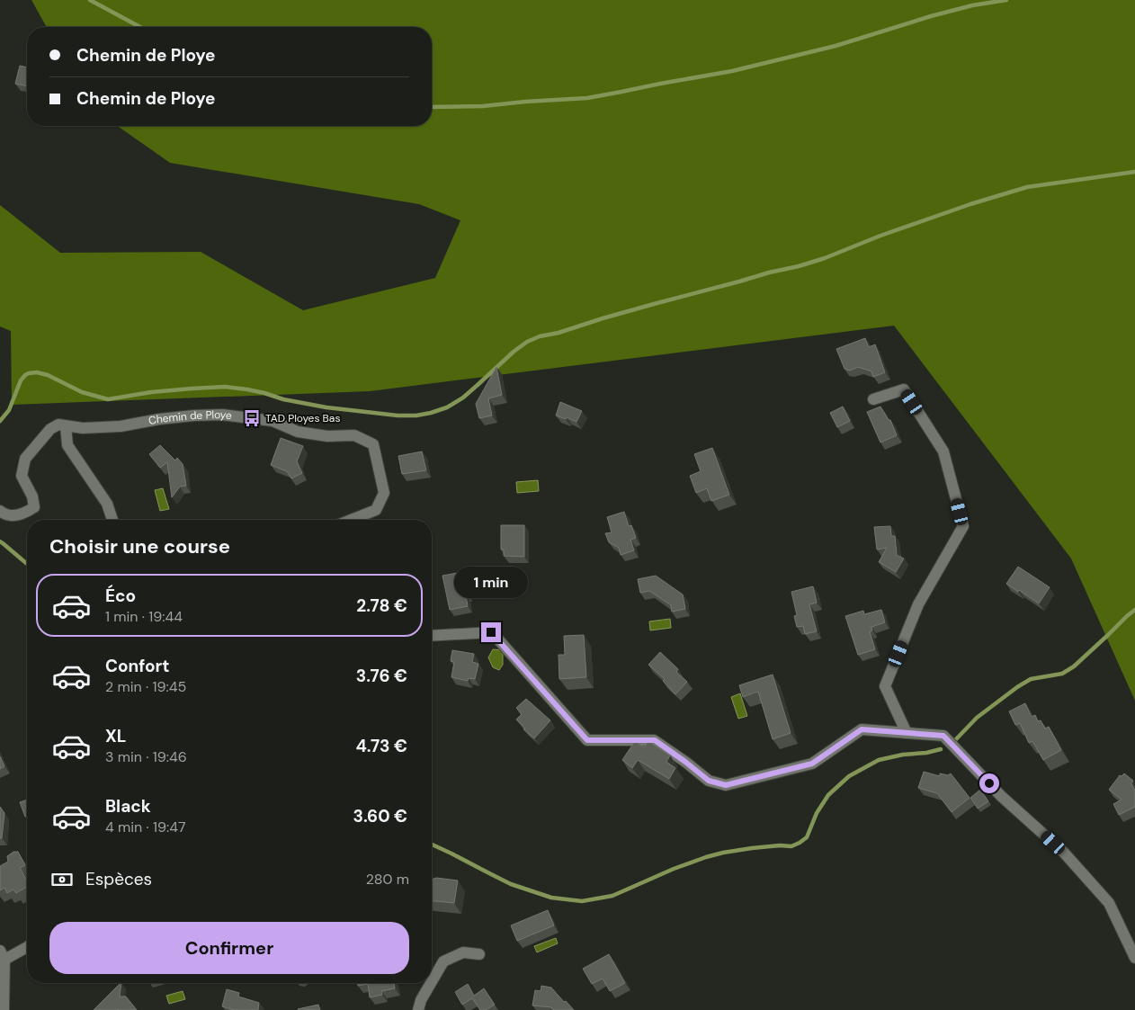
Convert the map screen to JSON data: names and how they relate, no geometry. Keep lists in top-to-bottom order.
{
  "streets": {
    "street": ["Chemin de Ploye"]
  },
  "places": {
    "bus stop": ["TAD Ployes Bas"]
  },
  "page": {
    "banner": ["Chemin de Ploye", "Chemin de Ploye"],
    "heading": "Choisir une course",
    "bubble": "1 min",
    "list": [
      {
        "name": "Éco",
        "note": "1 min · 19:44",
        "value": "2.78 €"
      },
      {
        "name": "Confort",
        "note": "2 min · 19:45",
        "value": "3.76 €"
      },
      {
        "name": "XL",
        "note": "3 min · 19:46",
        "value": "4.73 €"
      },
      {
        "name": "Black",
        "note": "4 min · 19:47",
        "value": "3.60 €"
      }
    ],
    "pay": ["Espèces", "280 m"],
    "buttons": "Confirmer"
  }
}
